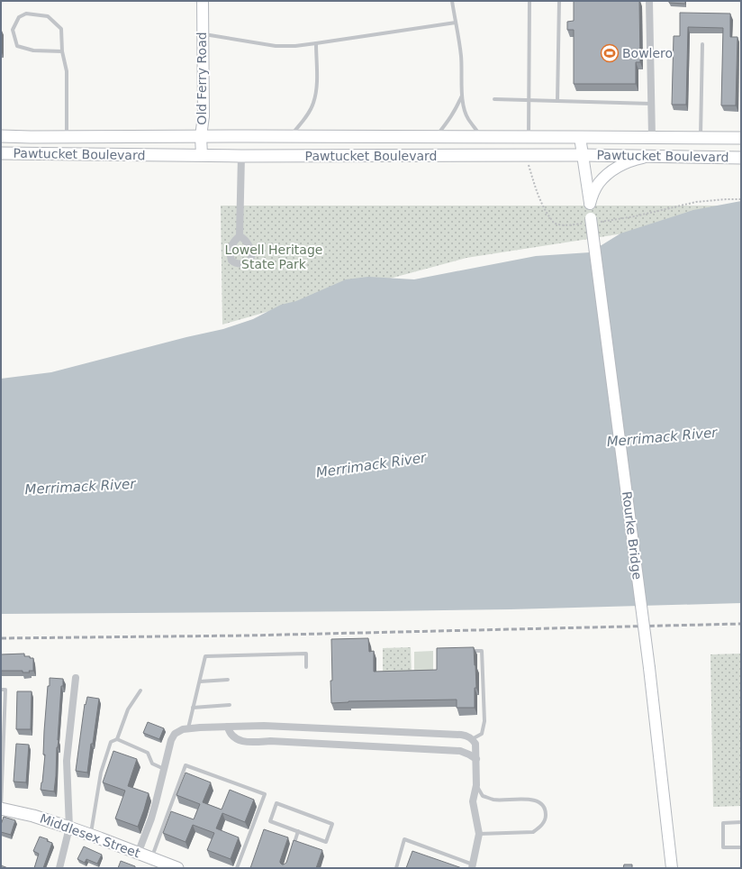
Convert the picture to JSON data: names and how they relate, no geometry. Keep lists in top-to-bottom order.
{
  "streets": {
    "main road": [
      "Old Ferry Road",
      "Pawtucket Boulevard",
      "Rourke Bridge",
      "Middlesex Street"
    ]
  },
  "crossings": [
    ["Old Ferry Road", "Pawtucket Boulevard"],
    ["Pawtucket Boulevard", "Rourke Bridge"]
  ],
  "water": ["Merrimack River"],
  "parks": ["Lowell Heritage State Park"],
  "places": {
    "sports": ["Bowlero"]
  }
}
